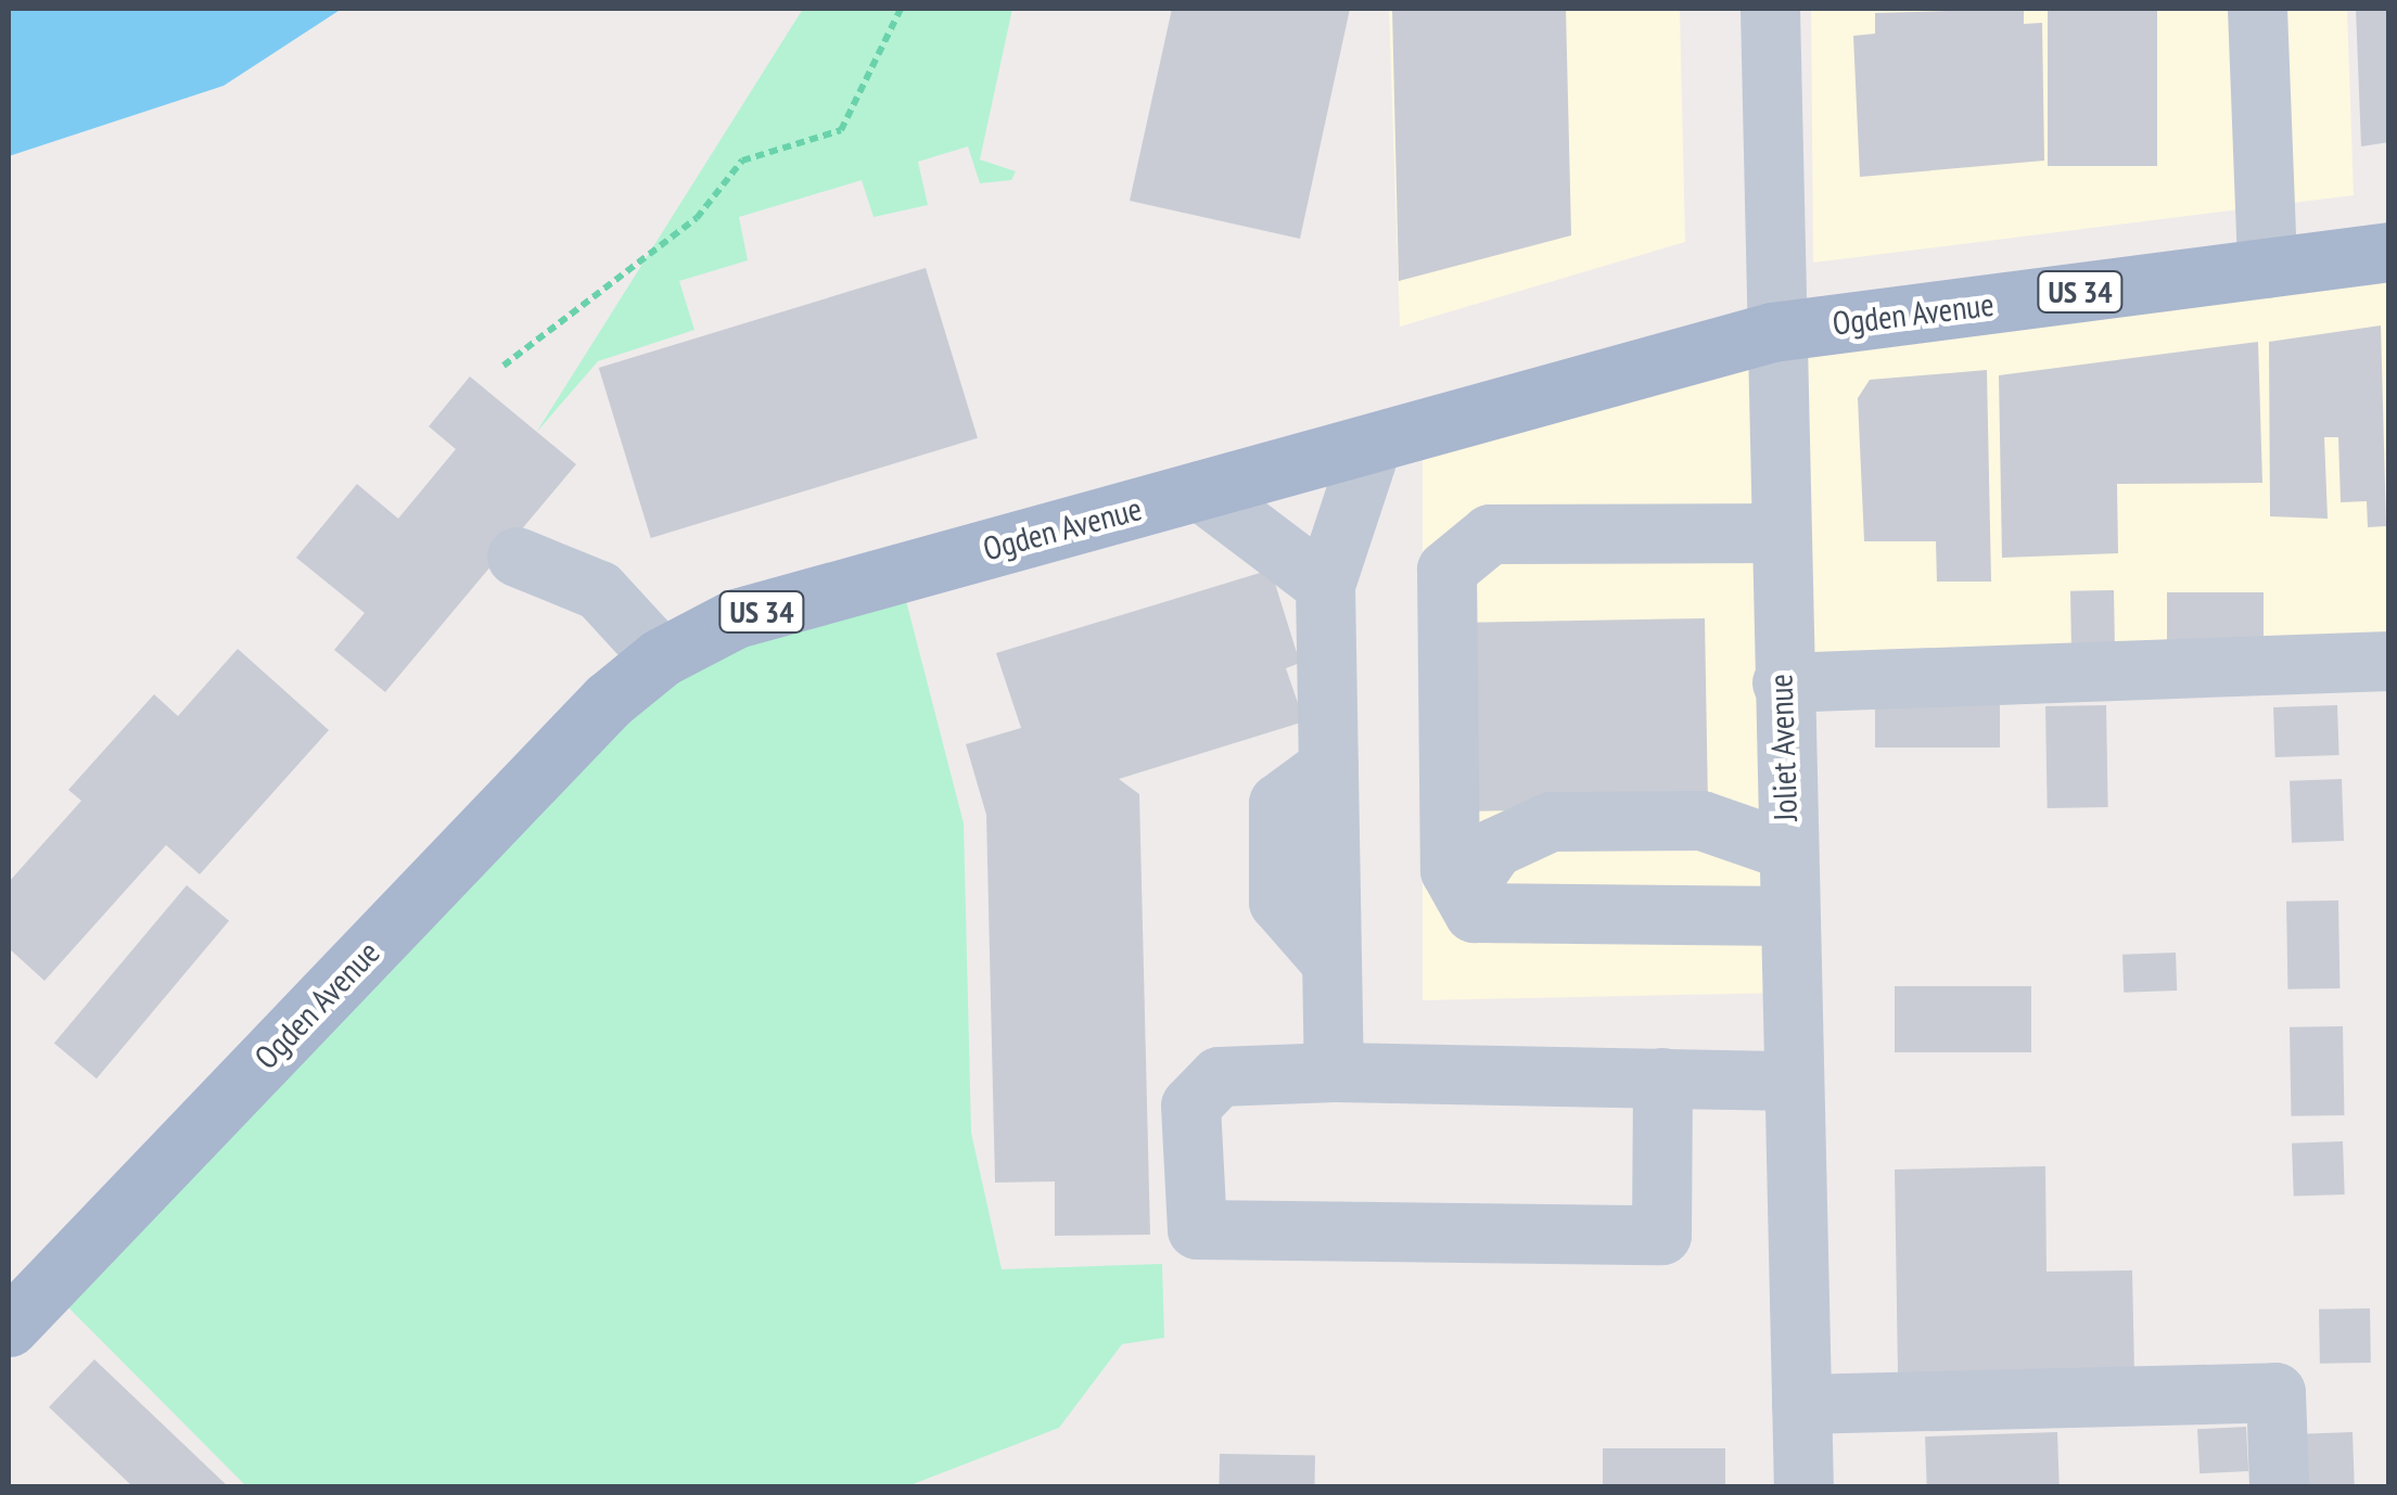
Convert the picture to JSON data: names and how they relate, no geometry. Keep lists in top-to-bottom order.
{
  "streets": {
    "main road": ["US 34", "Ogden Avenue"],
    "street": ["Joliet Avenue"]
  },
  "crossings": [
    ["Ogden Avenue", "Joliet Avenue"]
  ]
}
